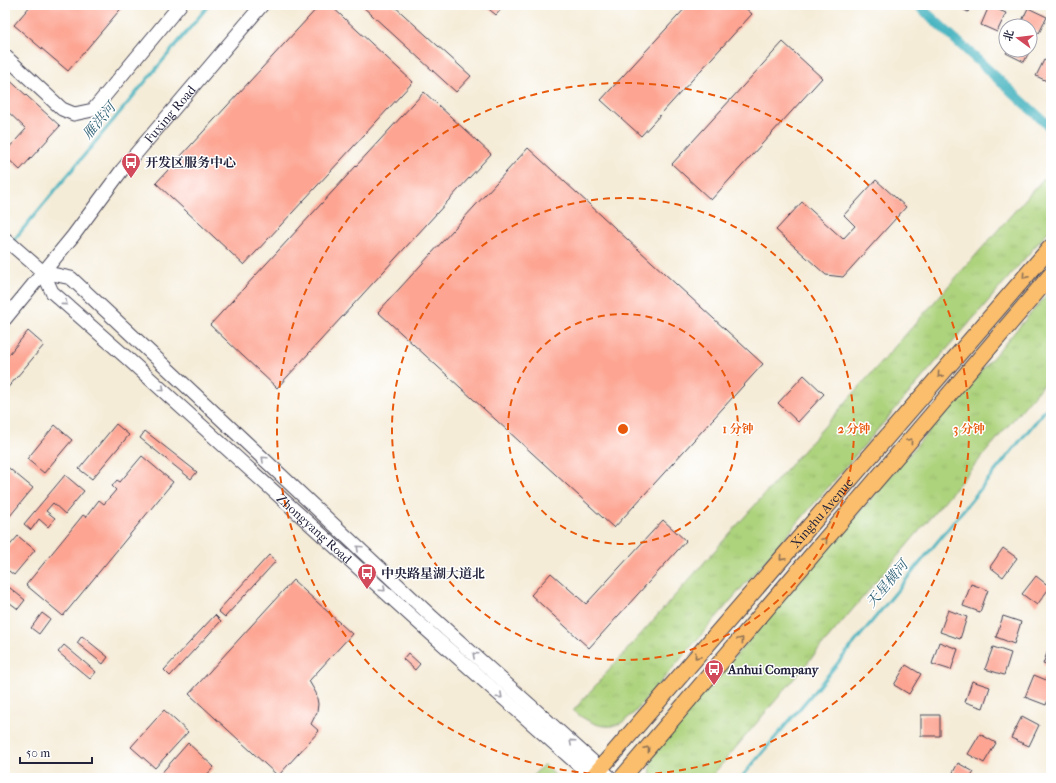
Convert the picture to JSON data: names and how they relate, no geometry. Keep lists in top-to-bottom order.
{
  "streets": {
    "main road": ["Xinghu Avenue"],
    "street": ["Fuxing Road", "Zhongyang Road"]
  },
  "crossings": [
    ["Fuxing Road", "Zhongyang Road"],
    ["Xinghu Avenue", "Zhongyang Road"]
  ],
  "water": ["雁洪河", "天星横河"],
  "places": {
    "bus stop": ["开发区服务中心", "中央路星湖大道北", "Anhui Company"]
  },
  "scale_bar": "50 m",
  "north": "left",
  "rings": ["1 分钟", "2 分钟", "3 分钟"]
}
